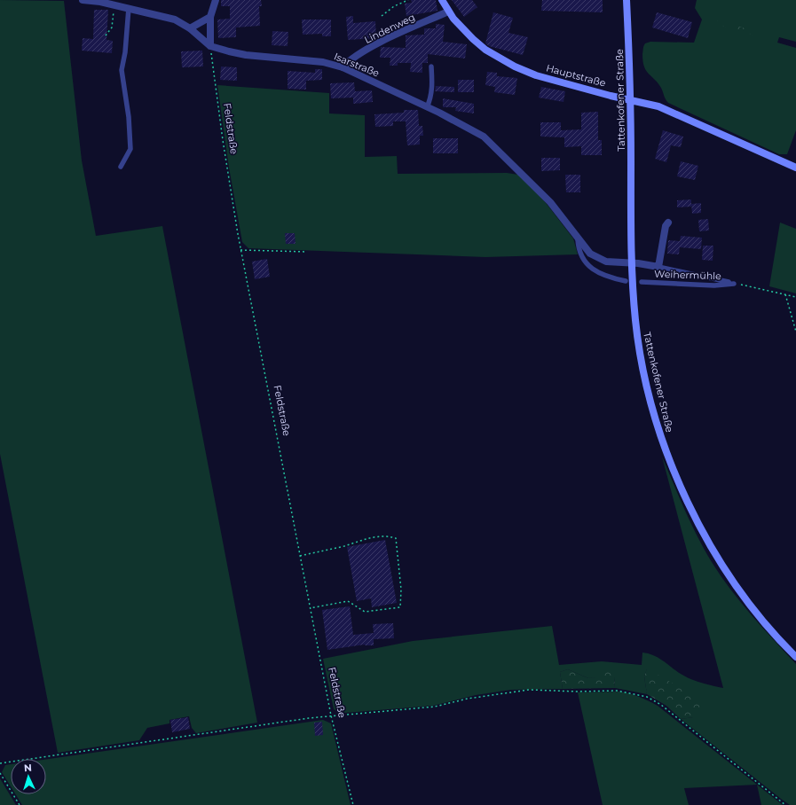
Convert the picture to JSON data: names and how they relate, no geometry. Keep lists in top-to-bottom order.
{
  "streets": {
    "main road": ["Hauptstraße", "Tattenkofener Straße"],
    "street": ["Lindenweg", "Isarstraße"],
    "lane": ["Weihermühle"],
    "path": ["Feldstraße"]
  },
  "crossings": [
    ["Lindenweg", "Isarstraße"],
    ["Lindenweg", "Hauptstraße"],
    ["Isarstraße", "Tattenkofener Straße"],
    ["Isarstraße", "Feldstraße"],
    ["Hauptstraße", "Tattenkofener Straße"]
  ],
  "north": "top"
}
